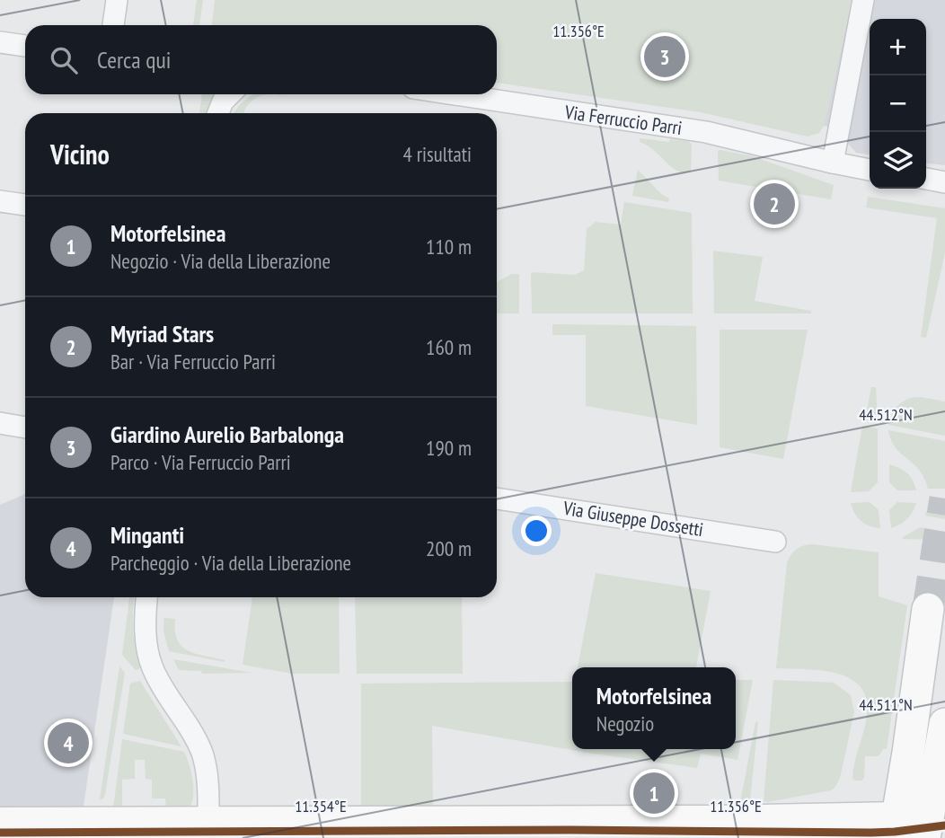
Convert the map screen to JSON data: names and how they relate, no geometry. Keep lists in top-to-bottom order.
{
  "streets": {
    "street": ["Via Ferruccio Parri", "Via Giuseppe Dossetti"]
  },
  "page": {
    "map_buttons": ["+", "−"],
    "search": "Cerca qui",
    "pins": [
      "3",
      "2",
      "4",
      "1"
    ],
    "heading": ["Vicino", "4 risultati"],
    "list": [
      {
        "mark": "1",
        "name": "Motorfelsinea",
        "note": "Negozio · Via della Liberazione",
        "value": "110 m"
      },
      {
        "mark": "2",
        "name": "Myriad Stars",
        "note": "Bar · Via Ferruccio Parri",
        "value": "160 m"
      },
      {
        "mark": "3",
        "name": "Giardino Aurelio Barbalonga",
        "note": "Parco · Via Ferruccio Parri",
        "value": "190 m"
      },
      {
        "mark": "4",
        "name": "Minganti",
        "note": "Parcheggio · Via della Liberazione",
        "value": "200 m"
      }
    ],
    "popup": ["Motorfelsinea", "Negozio"]
  },
  "coordinates": [
    "11.356°E",
    "44.512°N",
    "44.511°N",
    "11.354°E"
  ]
}
